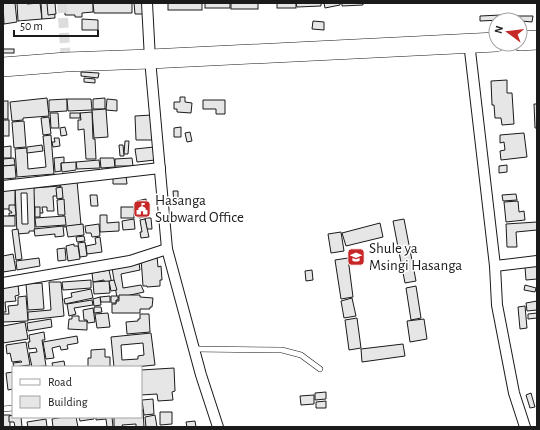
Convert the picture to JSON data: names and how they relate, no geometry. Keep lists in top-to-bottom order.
{
  "places": {
    "public building": ["Hasanga Subward Office"],
    "school or university": ["Shule ya Msingi Hasanga"]
  },
  "legend": ["Road", "Building"],
  "scale_bar": "50 m",
  "north": "left"
}
